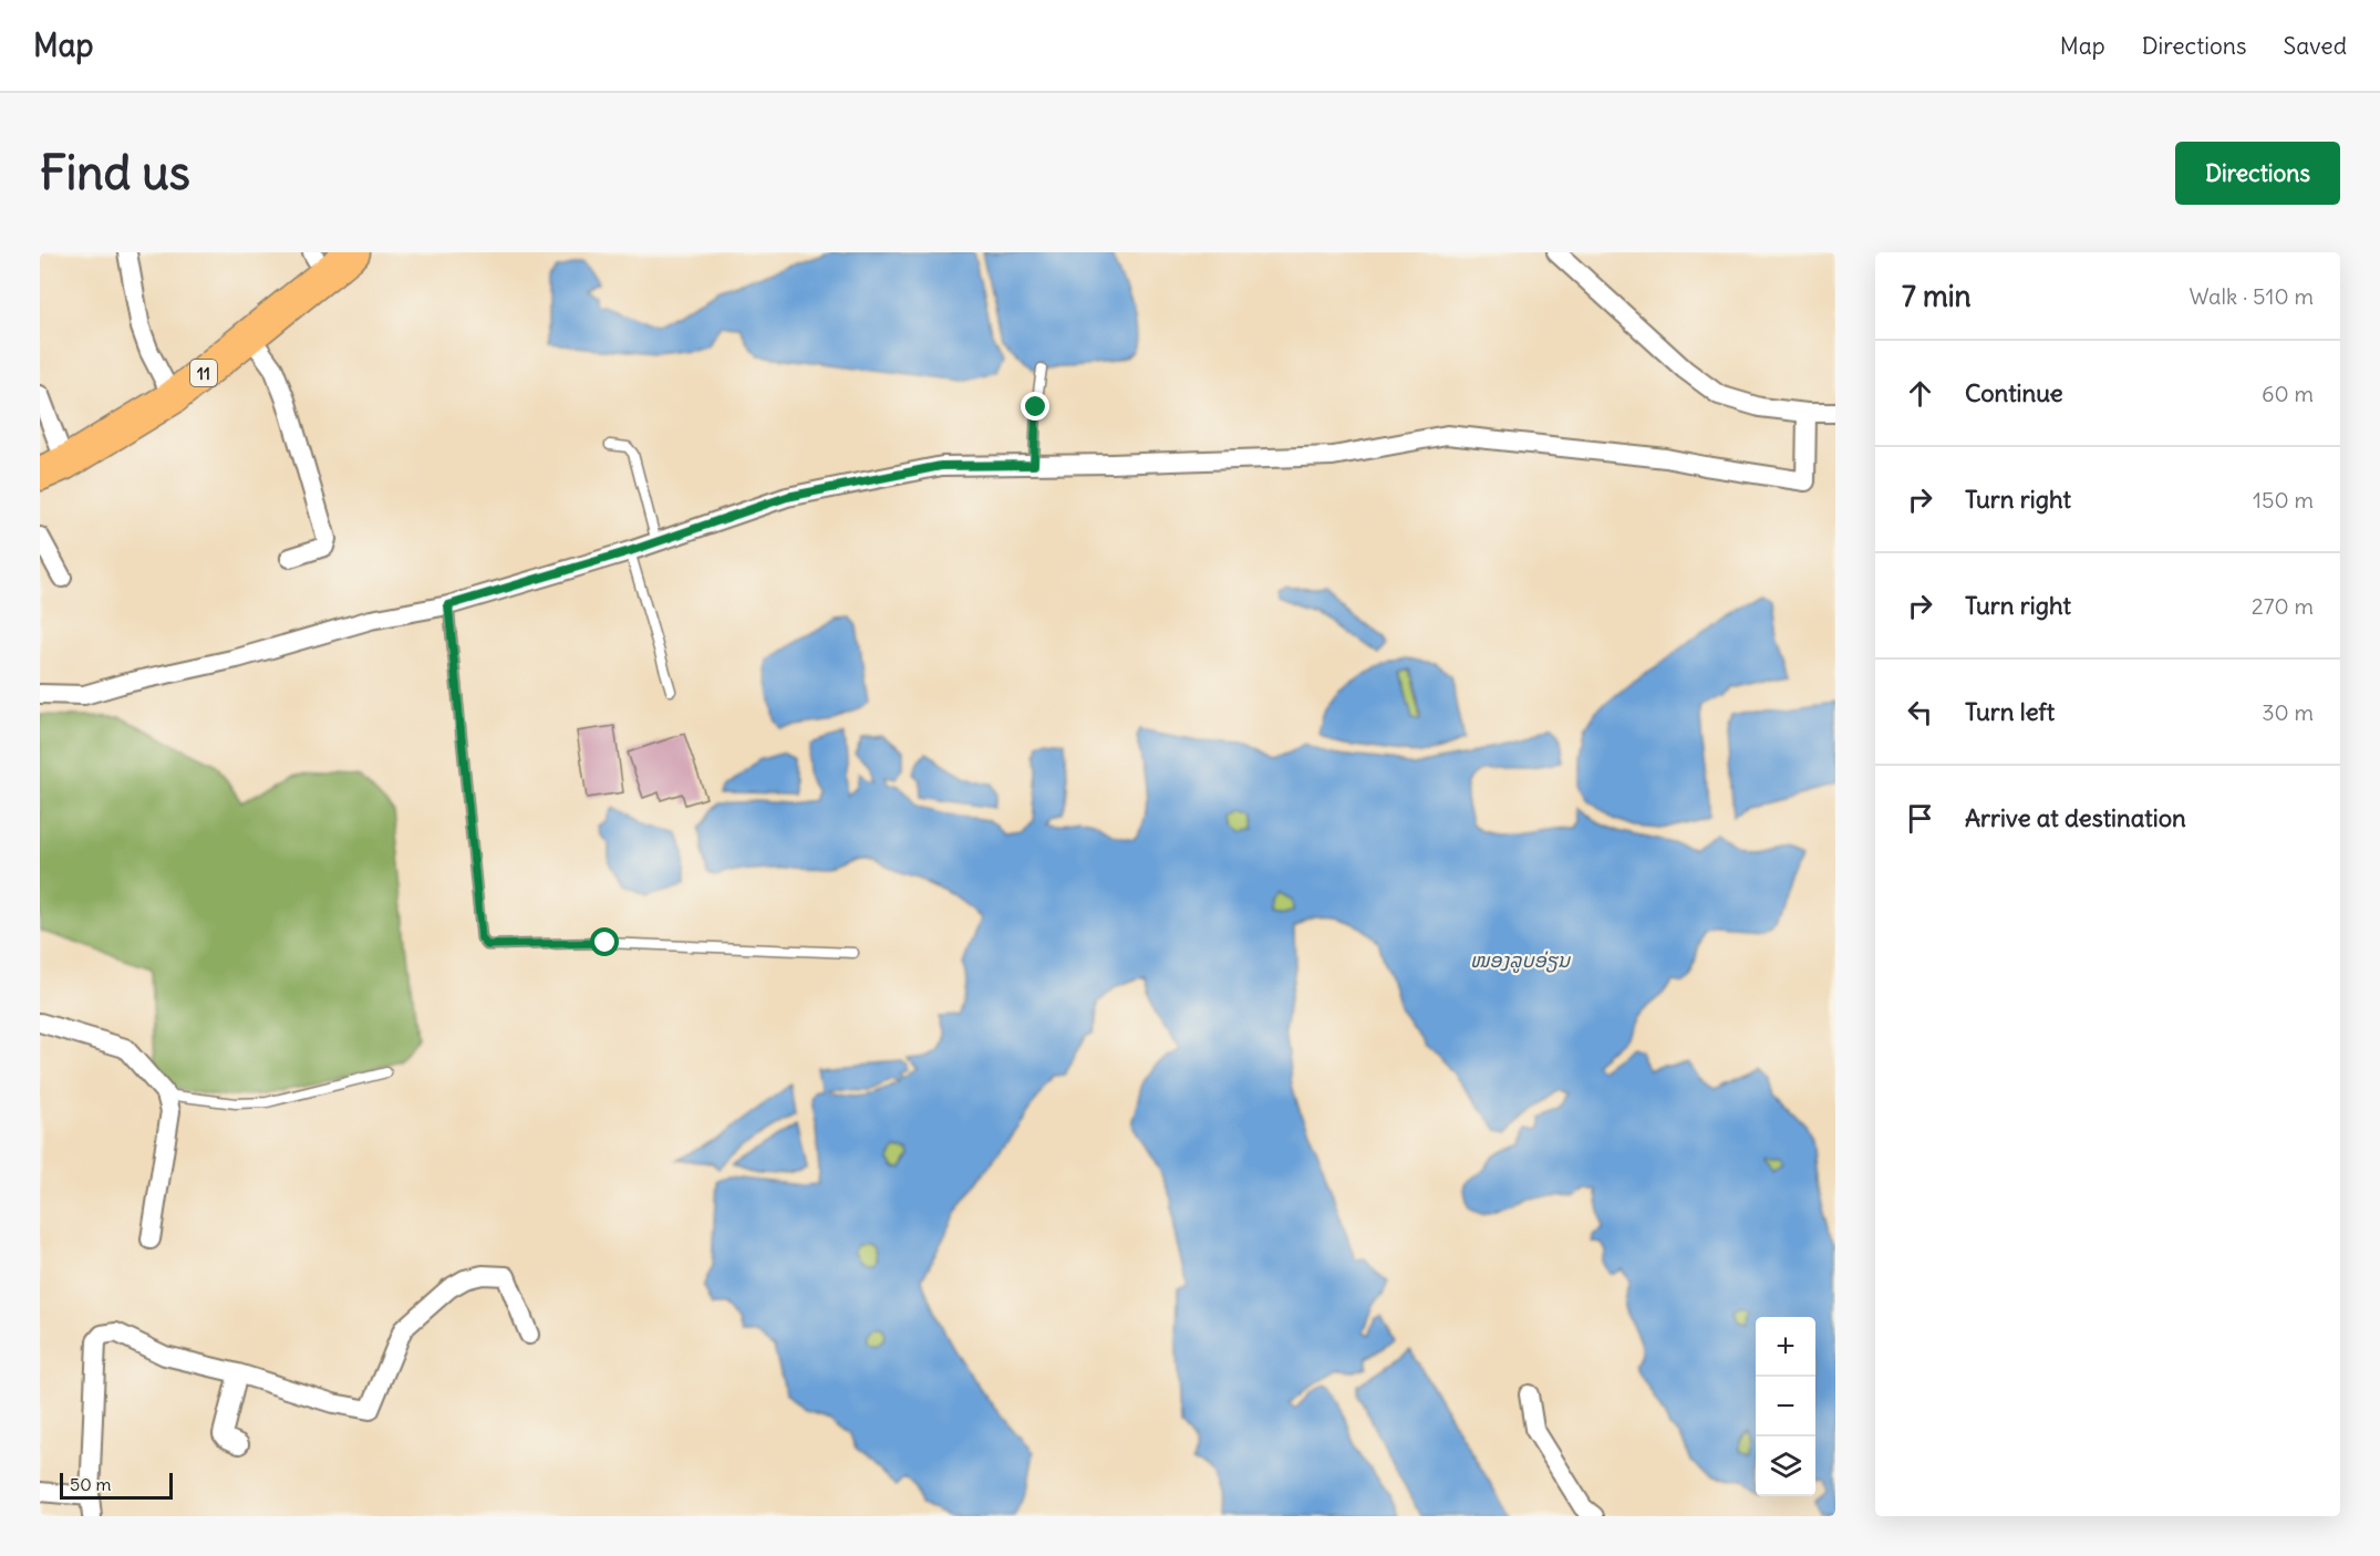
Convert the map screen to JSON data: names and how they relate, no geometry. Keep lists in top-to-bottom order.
{
  "streets": {
    "highway": ["11"]
  },
  "water": ["ໜອງລູບອ່ຽນ"],
  "scale_bar": "50 m",
  "page": {
    "header": "Map",
    "nav": ["Map", "Directions", "Saved"],
    "buttons": "Directions",
    "title": "Find us",
    "heading": ["7 min", "Walk · 510 m"],
    "list": [
      ["Continue", "60 m"],
      ["Turn right", "150 m"],
      ["Turn right", "270 m"],
      ["Turn left", "30 m"],
      "Arrive at destination"
    ],
    "map_buttons": ["+", "−"],
    "scale": "50 m"
  }
}
